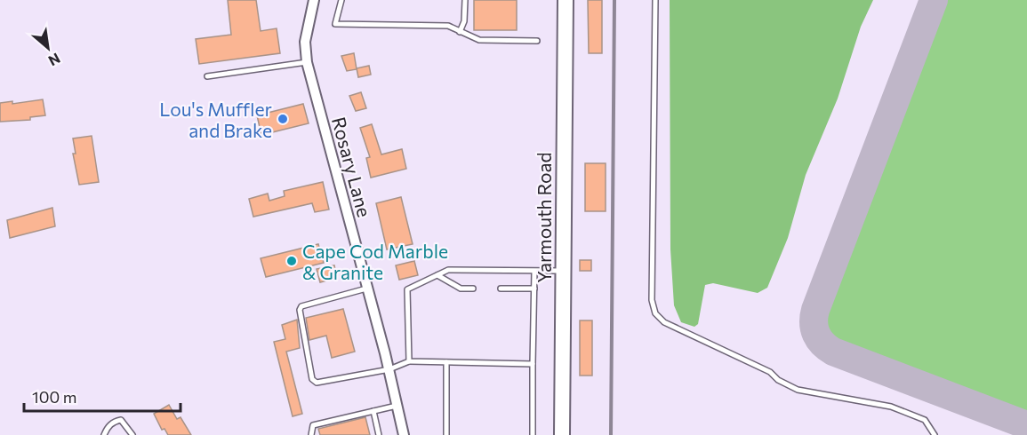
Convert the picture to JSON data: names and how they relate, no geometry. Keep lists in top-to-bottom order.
{
  "streets": {
    "main road": ["Yarmouth Road"],
    "street": ["Rosary Lane"]
  },
  "places": ["Lou's Muffler and Brake", "Cape Cod Marble & Granite"],
  "scale_bar": "100 m",
  "north": "bottom right"
}
